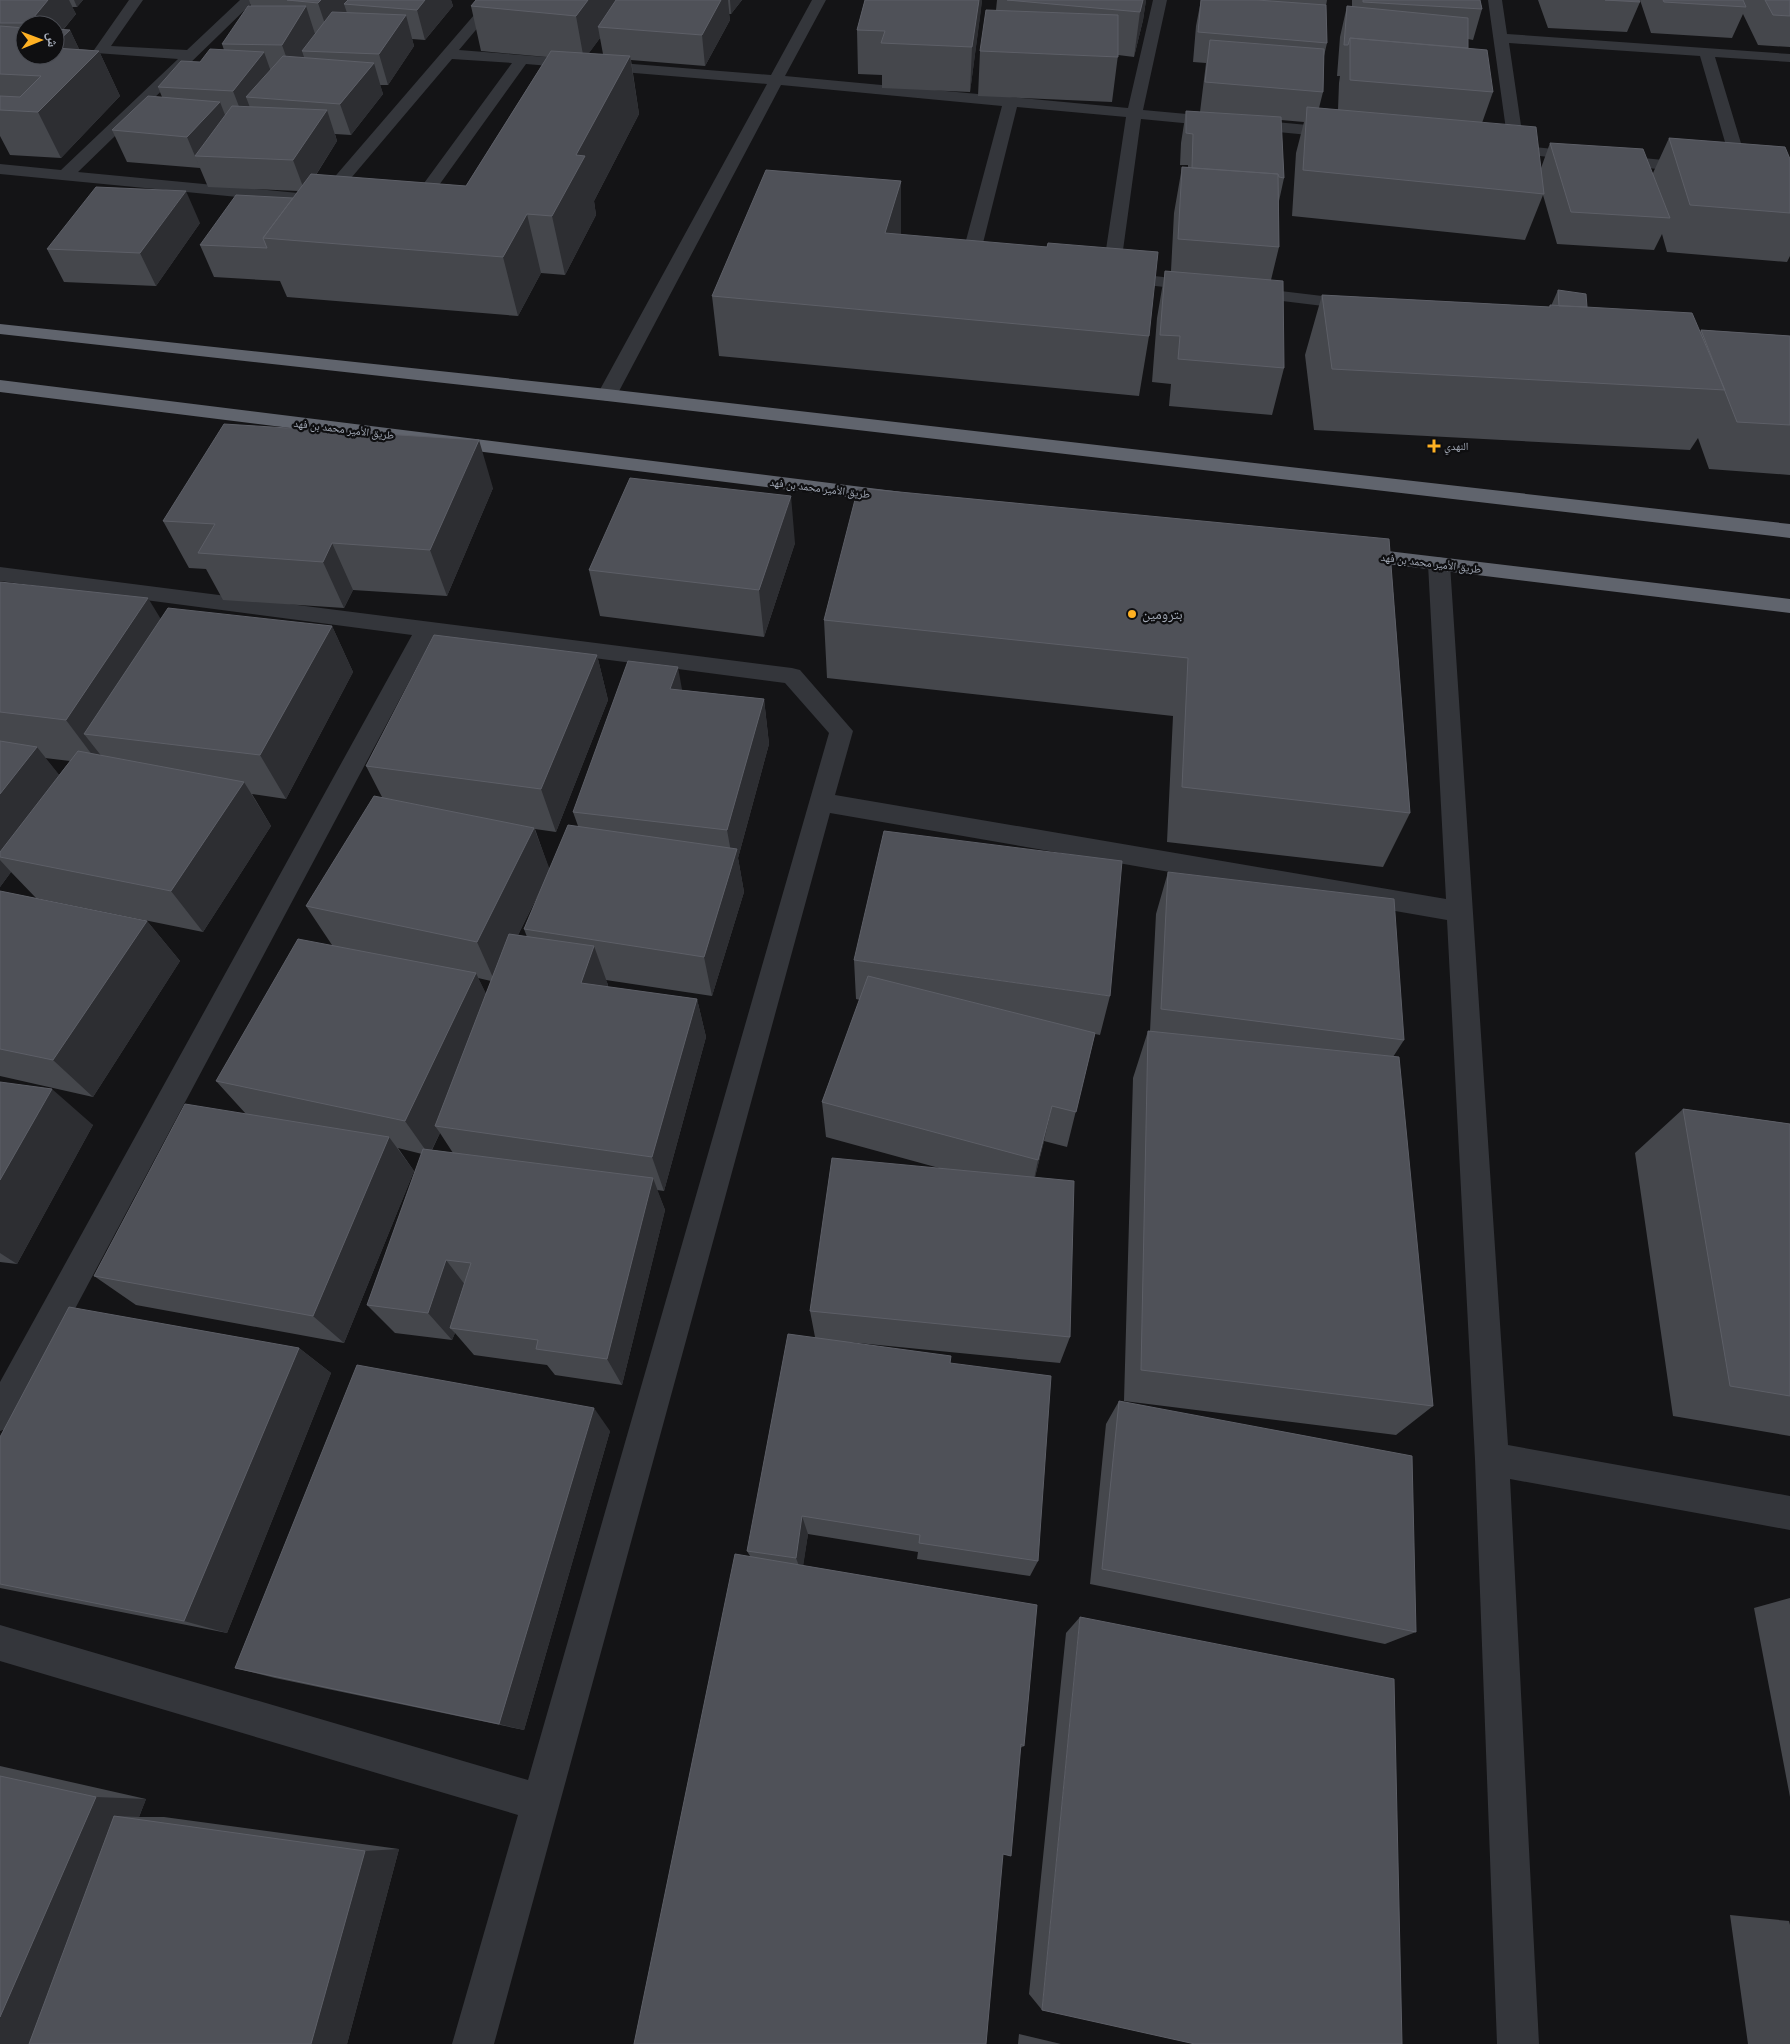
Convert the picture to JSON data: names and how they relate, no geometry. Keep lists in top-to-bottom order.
{
  "streets": {
    "highway": ["طريق الأمير محمد بن فهد"]
  },
  "places": {
    "health": ["النهدي"],
    "other": ["بترومين"]
  },
  "north": "right"
}
